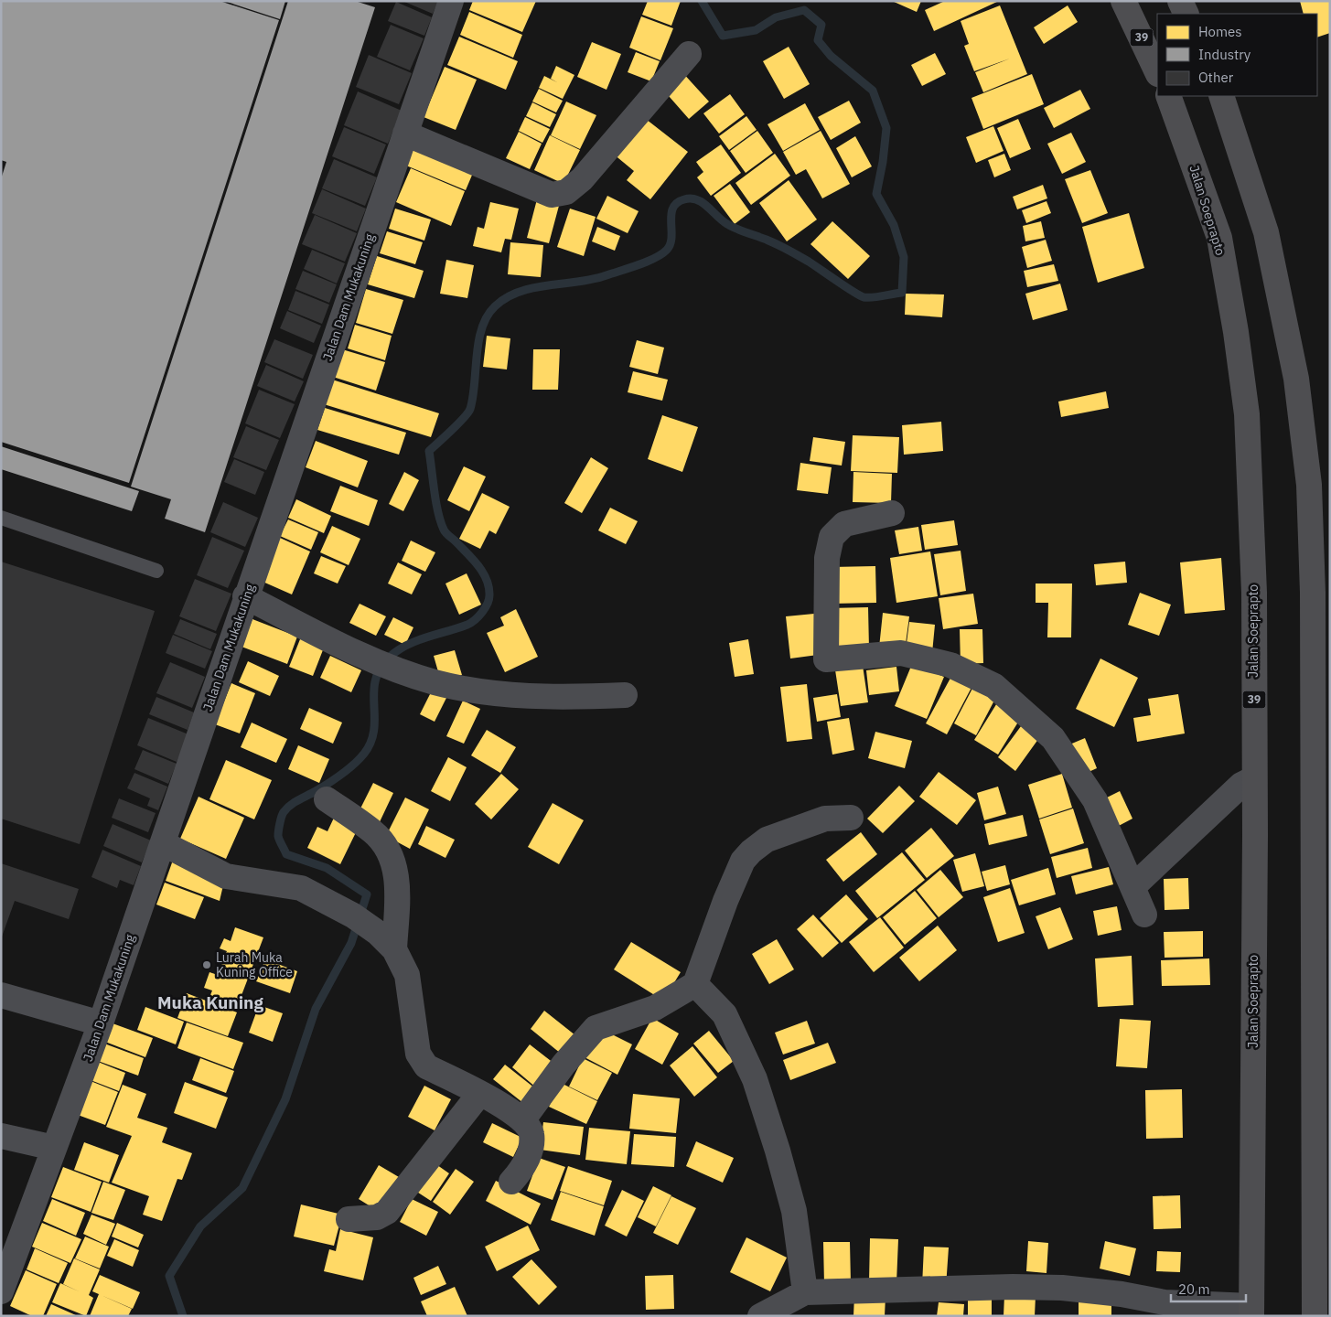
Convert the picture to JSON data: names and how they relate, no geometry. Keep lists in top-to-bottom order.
{
  "streets": {
    "highway": ["39", "Jalan Soeprapto"],
    "street": ["Jalan Dam Mukakuning"]
  },
  "districts": ["Muka Kuning"],
  "places": ["Lurah Muka Kuning Office"],
  "legend": ["Homes", "Industry", "Other"],
  "scale_bar": "20 m"
}
